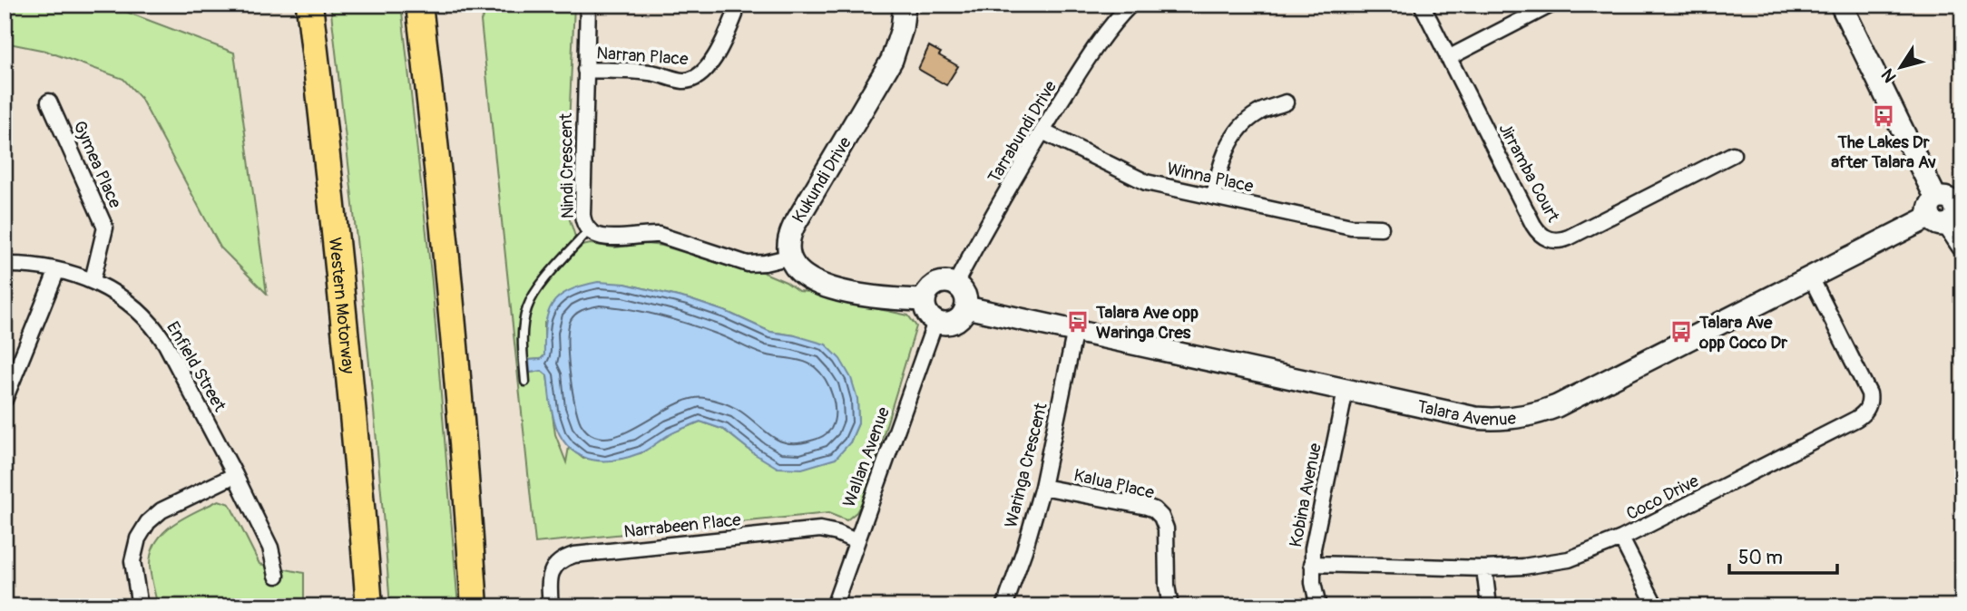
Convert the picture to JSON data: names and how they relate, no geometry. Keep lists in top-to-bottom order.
{
  "streets": {
    "highway": ["Western Motorway"],
    "street": [
      "Narran Place",
      "Tarrabundi Drive",
      "Gymea Place",
      "Nindi Crescent",
      "Jirramba Court",
      "Winna Place",
      "Kukundi Drive",
      "Enfield Street",
      "Talara Avenue",
      "Wallan Avenue",
      "Waringa Crescent",
      "Kalua Place",
      "Kobina Avenue",
      "Coco Drive",
      "Narrabeen Place"
    ]
  },
  "crossings": [
    ["Narran Place", "Nindi Crescent"],
    ["Tarrabundi Drive", "Winna Place"],
    ["Tarrabundi Drive", "Talara Avenue"],
    ["Tarrabundi Drive", "Wallan Avenue"],
    ["Gymea Place", "Enfield Street"],
    ["Nindi Crescent", "Kukundi Drive"],
    ["Talara Avenue", "Wallan Avenue"],
    ["Talara Avenue", "Waringa Crescent"],
    ["Talara Avenue", "Kobina Avenue"],
    ["Talara Avenue", "Coco Drive"],
    ["Wallan Avenue", "Narrabeen Place"],
    ["Waringa Crescent", "Kalua Place"],
    ["Kobina Avenue", "Coco Drive"]
  ],
  "places": {
    "bus stop": ["The Lakes Dr after Talara Av", "Talara Ave opp Waringa Cres", "Talara Ave opp Coco Dr"]
  },
  "scale_bar": "50 m",
  "north": "bottom left"
}
